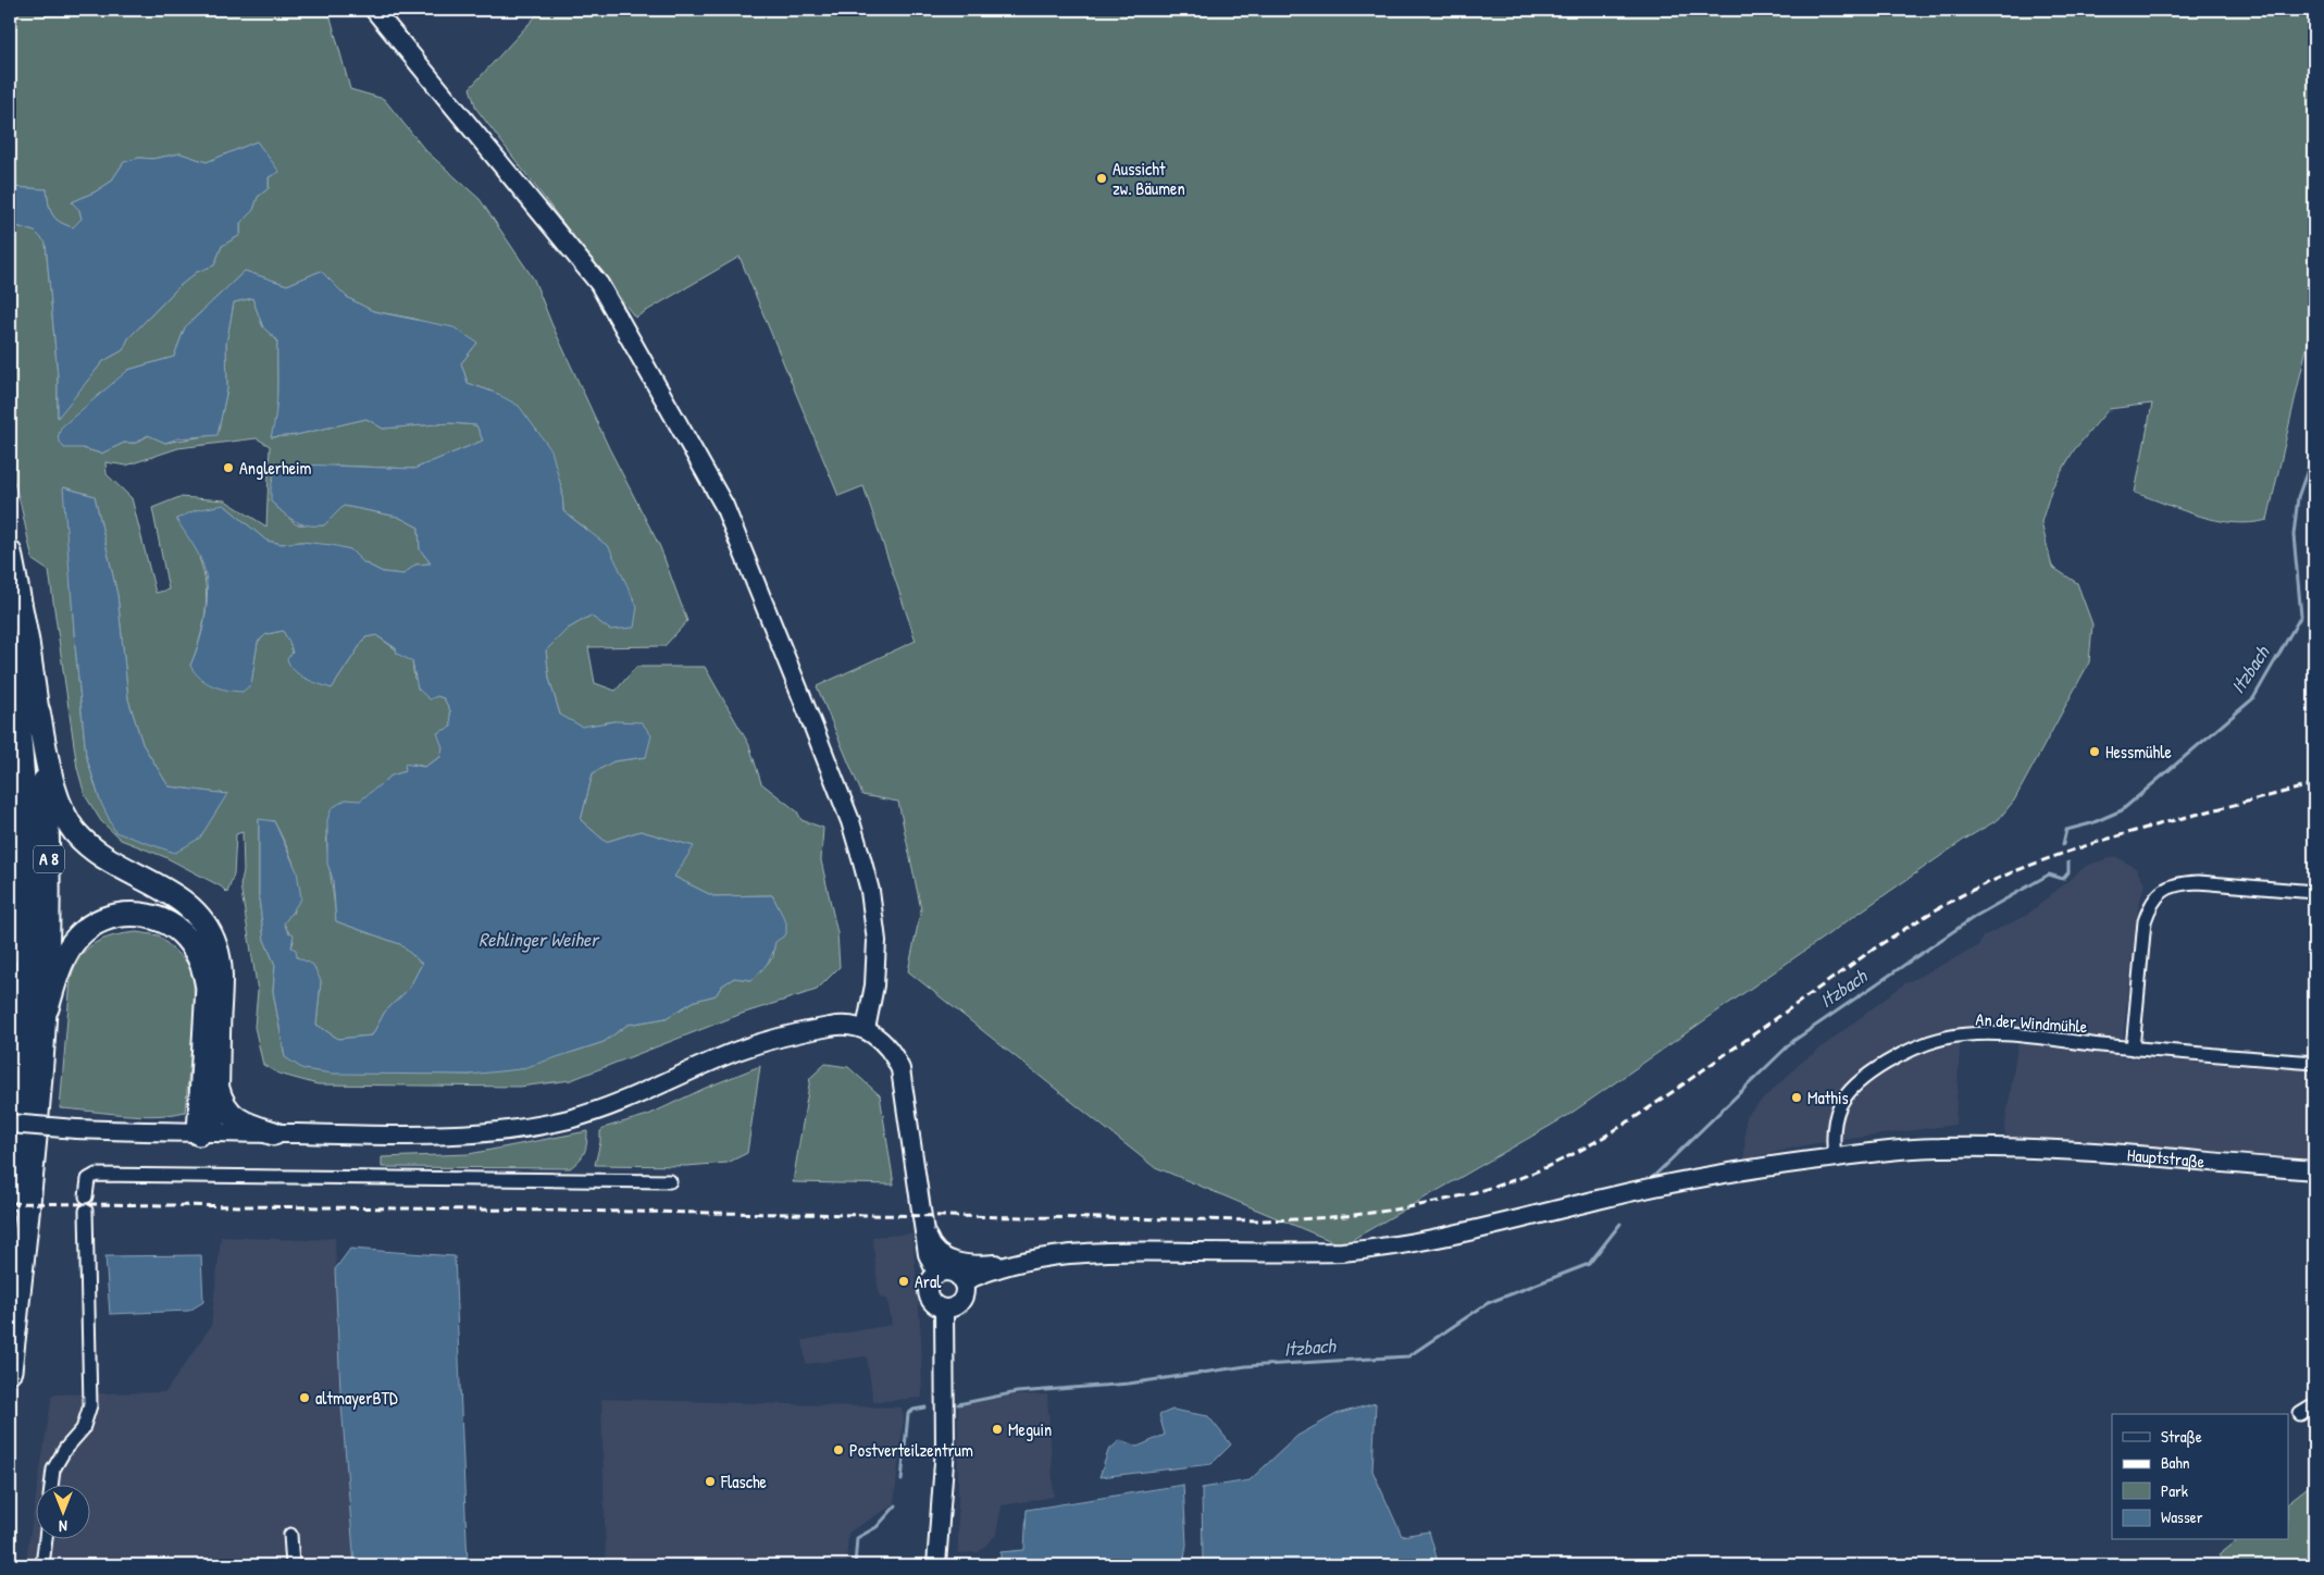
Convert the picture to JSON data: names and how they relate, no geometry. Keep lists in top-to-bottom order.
{
  "streets": {
    "highway": ["A 8"],
    "main road": ["Hauptstraße"],
    "street": ["An der Windmühle"]
  },
  "crossings": [
    ["An der Windmühle", "Hauptstraße"]
  ],
  "water": ["Itzbach", "Rehlinger Weiher"],
  "places": [
    "Aussicht zw. Bäumen",
    "Anglerheim",
    "Hessmühle",
    "Mathis",
    "Aral",
    "altmayerBTD",
    "Meguin",
    "Postverteilzentrum",
    "Flasche"
  ],
  "legend": [
    "Straße",
    "Bahn",
    "Park",
    "Wasser"
  ],
  "north": "bottom"
}
